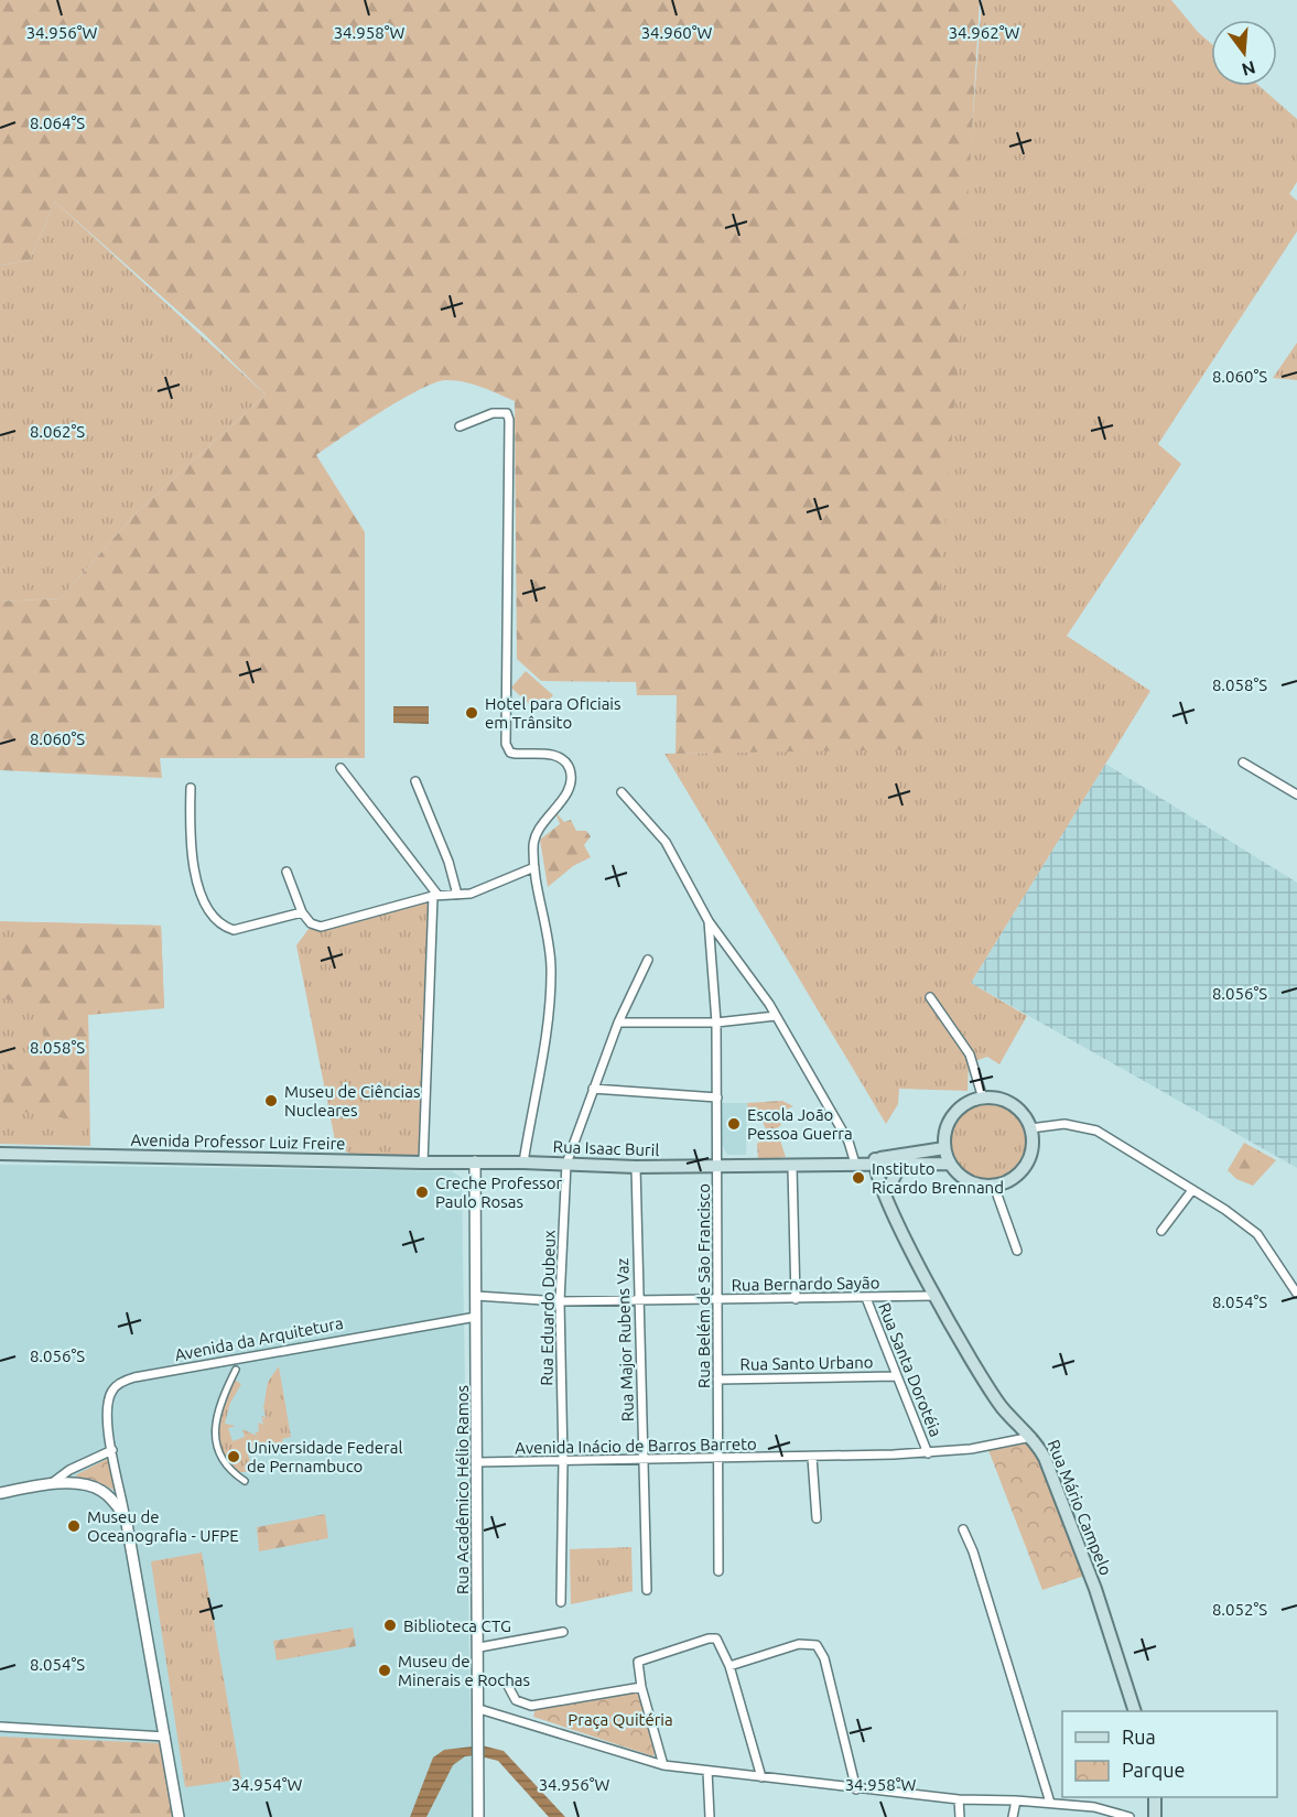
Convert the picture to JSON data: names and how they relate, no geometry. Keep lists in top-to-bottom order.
{
  "streets": {
    "main road": ["Avenida Professor Luiz Freire", "Rua Isaac Buril", "Rua Mário Campelo"],
    "street": [
      "Rua Bernardo Sayão",
      "Rua Belém de São Francisco",
      "Rua Eduardo Dubeux",
      "Avenida da Arquitetura",
      "Rua Major Rubens Vaz",
      "Rua Santo Urbano",
      "Rua Santa Dorotéia",
      "Avenida Inácio de Barros Barreto",
      "Rua Acadêmico Hélio Ramos"
    ]
  },
  "crossings": [
    ["Avenida Professor Luiz Freire", "Rua Isaac Buril"],
    ["Avenida Professor Luiz Freire", "Rua Acadêmico Hélio Ramos"],
    ["Rua Isaac Buril", "Rua Belém de São Francisco"],
    ["Rua Isaac Buril", "Rua Eduardo Dubeux"],
    ["Rua Isaac Buril", "Rua Major Rubens Vaz"],
    ["Rua Isaac Buril", "Rua Acadêmico Hélio Ramos"],
    ["Rua Isaac Buril", "Rua Mário Campelo"],
    ["Rua Bernardo Sayão", "Rua Belém de São Francisco"],
    ["Rua Bernardo Sayão", "Rua Eduardo Dubeux"],
    ["Rua Bernardo Sayão", "Rua Major Rubens Vaz"],
    ["Rua Bernardo Sayão", "Rua Santa Dorotéia"],
    ["Rua Bernardo Sayão", "Rua Acadêmico Hélio Ramos"],
    ["Rua Bernardo Sayão", "Rua Mário Campelo"],
    ["Rua Belém de São Francisco", "Rua Santo Urbano"],
    ["Rua Belém de São Francisco", "Avenida Inácio de Barros Barreto"],
    ["Rua Eduardo Dubeux", "Avenida Inácio de Barros Barreto"],
    ["Avenida da Arquitetura", "Rua Acadêmico Hélio Ramos"],
    ["Rua Major Rubens Vaz", "Avenida Inácio de Barros Barreto"],
    ["Rua Santo Urbano", "Rua Santa Dorotéia"],
    ["Rua Santa Dorotéia", "Avenida Inácio de Barros Barreto"],
    ["Avenida Inácio de Barros Barreto", "Rua Acadêmico Hélio Ramos"],
    ["Avenida Inácio de Barros Barreto", "Rua Mário Campelo"]
  ],
  "parks": ["Praça Quitéria"],
  "places": [
    "Hotel para Oficiais em Trânsito",
    "Museu de Ciências Nucleares",
    "Escola João Pessoa Guerra",
    "Instituto Ricardo Brennand",
    "Creche Professor Paulo Rosas",
    "Universidade Federal de Pernambuco",
    "Museu de Oceanografia - UFPE",
    "Biblioteca CTG",
    "Museu de Minerais e Rochas"
  ],
  "legend": ["Rua", "Parque"],
  "north": "bottom",
  "coordinates": [
    "34.956°W",
    "34.958°W",
    "34.960°W",
    "34.962°W",
    "8.064°S",
    "8.060°S",
    "8.062°S",
    "8.058°S",
    "8.056°S",
    "8.054°S",
    "8.052°S",
    "34.954°W"
  ]
}
